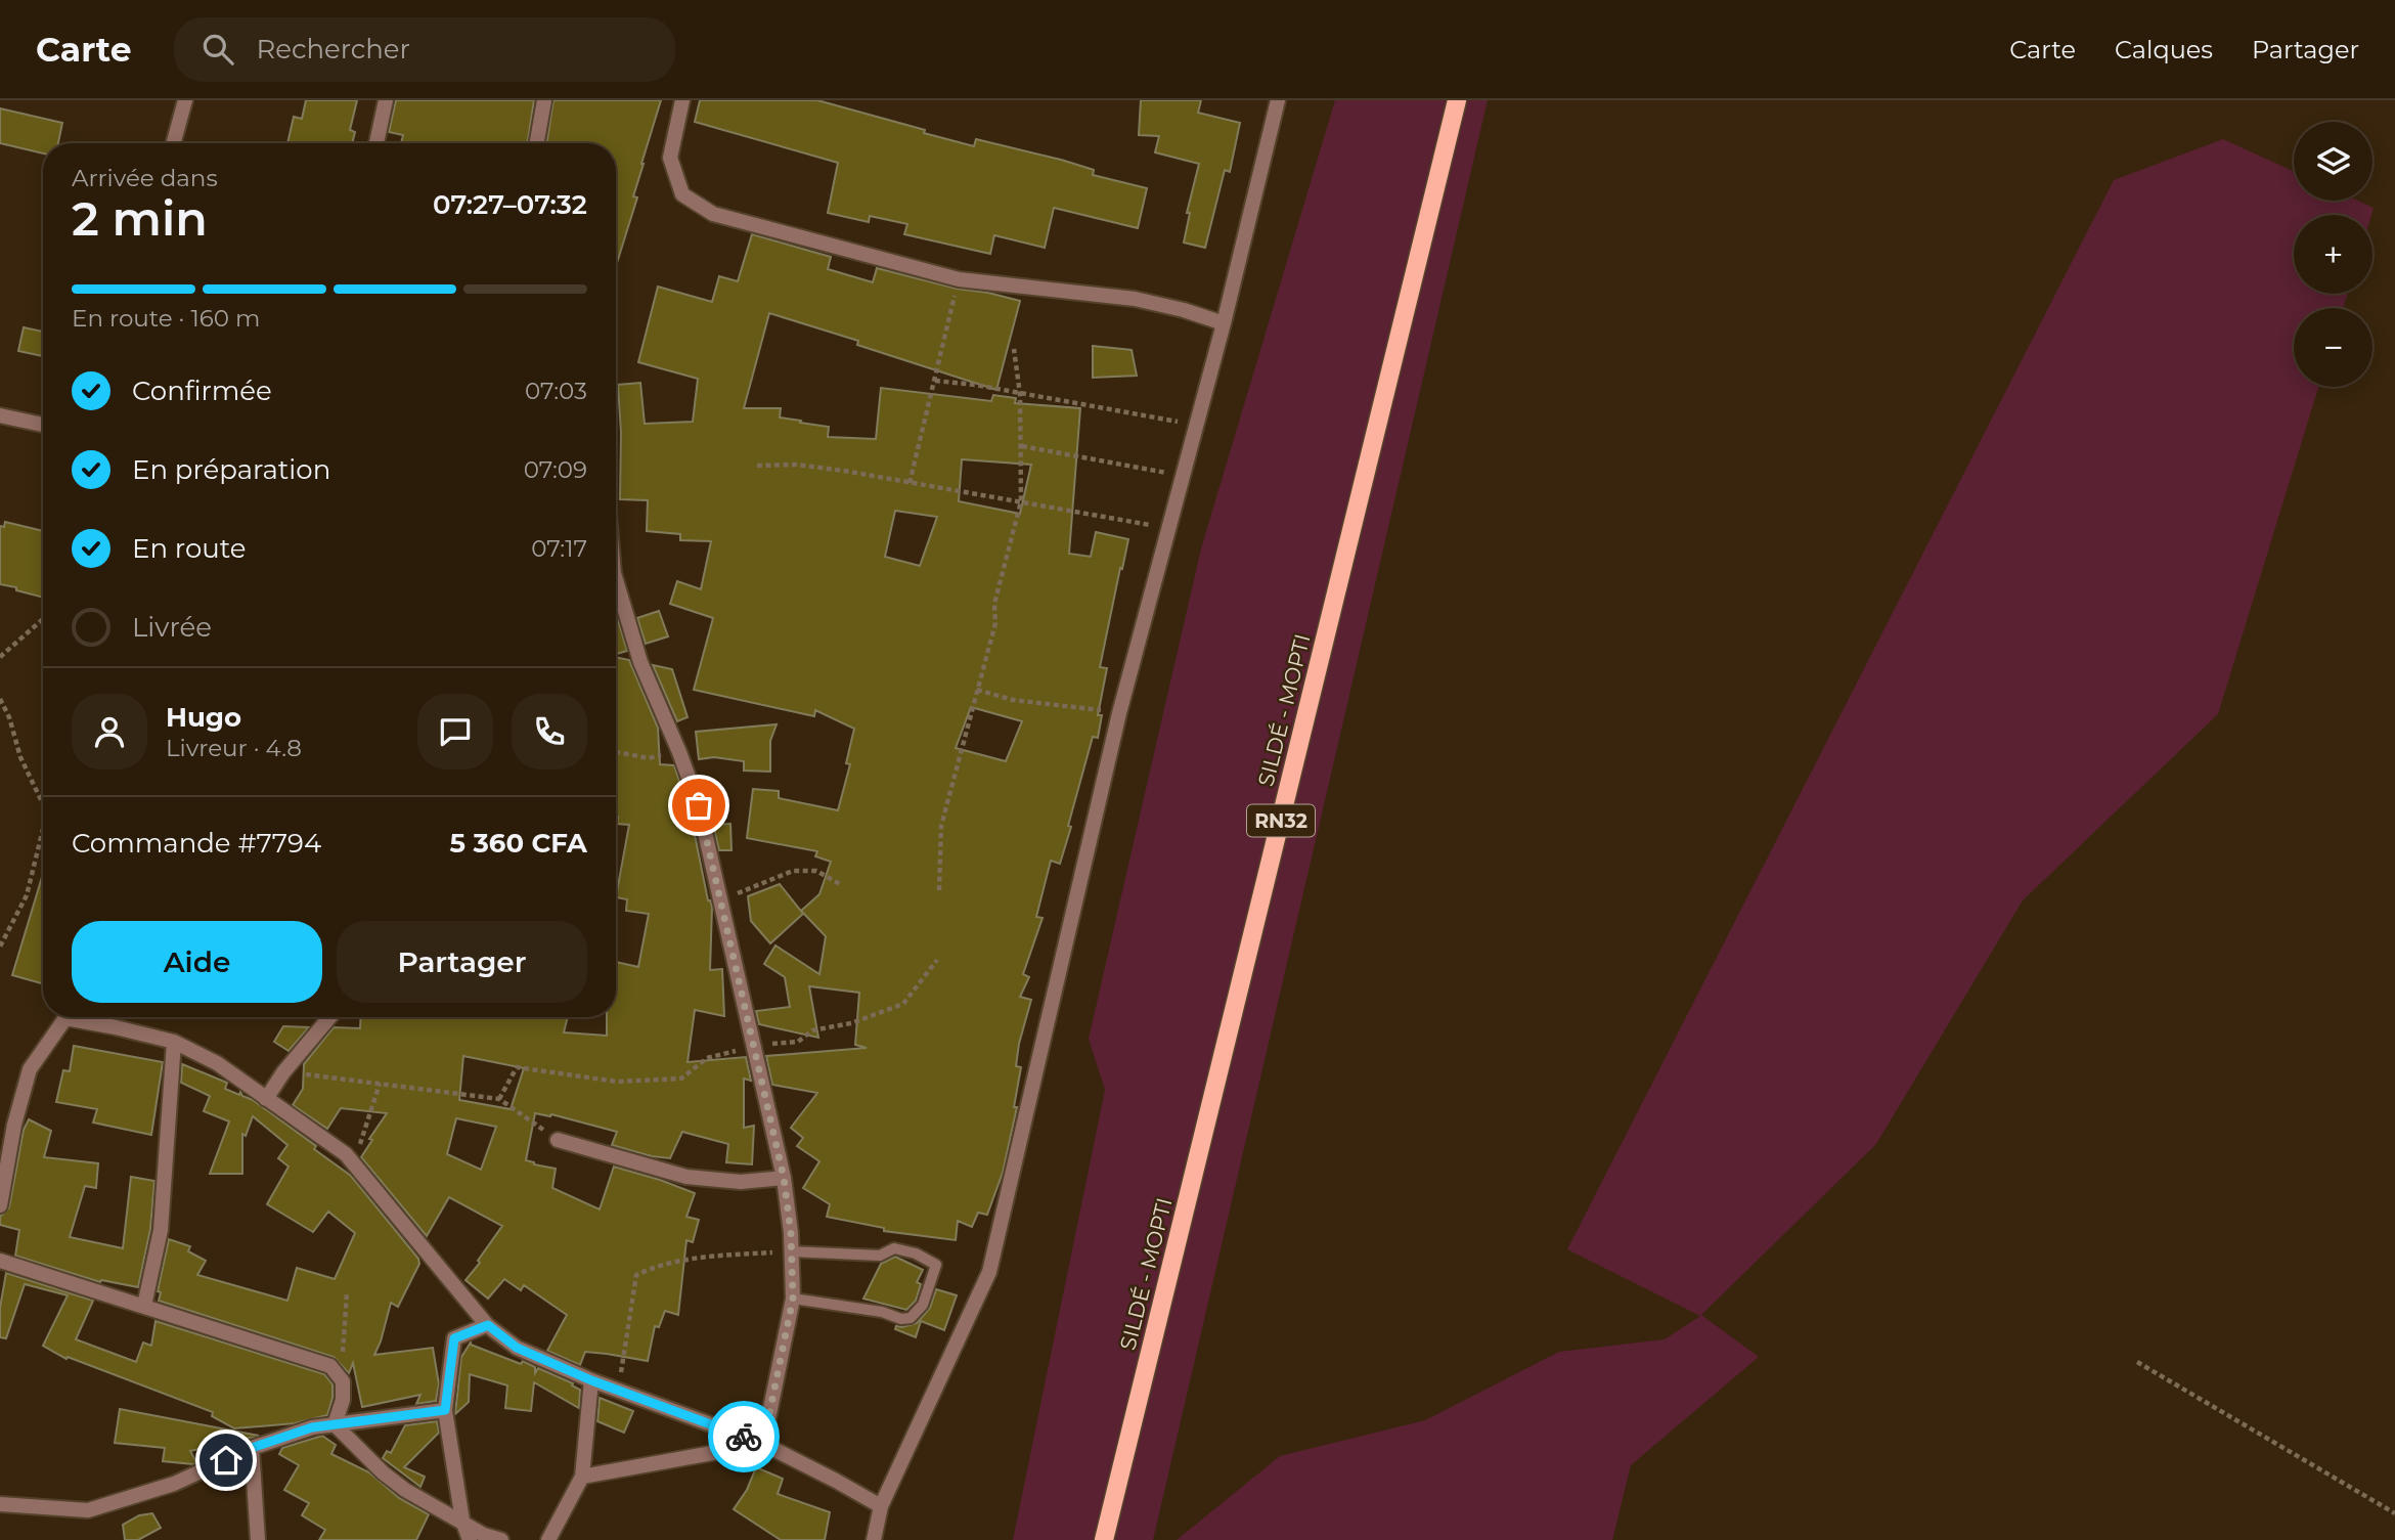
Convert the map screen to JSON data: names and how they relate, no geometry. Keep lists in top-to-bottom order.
{
  "streets": {
    "main road": ["SILDÉ - MOPTI", "RN32"]
  },
  "page": {
    "header": "Carte",
    "search": "Rechercher",
    "nav": ["Carte", "Calques", "Partager"],
    "map_buttons": ["+", "−"],
    "heading": ["2 min", "Arrivée dans", "07:27–07:32"],
    "panel": [
      "Hugo",
      "Livreur · 4.8",
      "Commande #7794",
      "5 360 CFA"
    ],
    "bar": "En route · 160 m",
    "list": [
      ["Confirmée", "07:03"],
      ["En préparation", "07:09"],
      ["En route", "07:17"],
      "Livrée"
    ],
    "buttons": ["Aide", "Partager"]
  }
}
